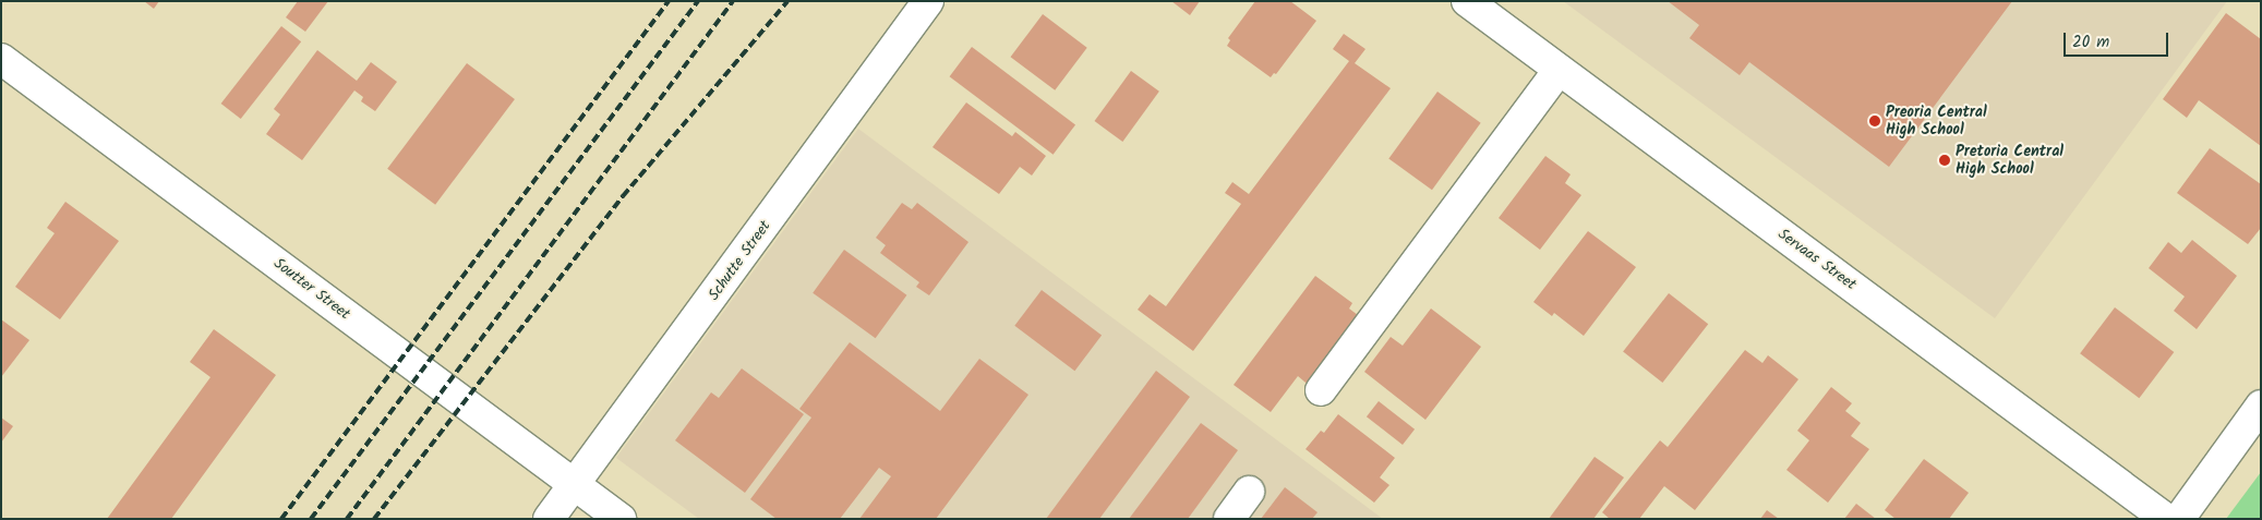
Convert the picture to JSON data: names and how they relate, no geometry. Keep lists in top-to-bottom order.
{
  "streets": {
    "street": ["Servaas Street", "Schutte Street", "Soutter Street"]
  },
  "crossings": [
    ["Schutte Street", "Soutter Street"]
  ],
  "places": ["Preoria Central High School", "Pretoria Central High School"],
  "scale_bar": "20 m"
}
